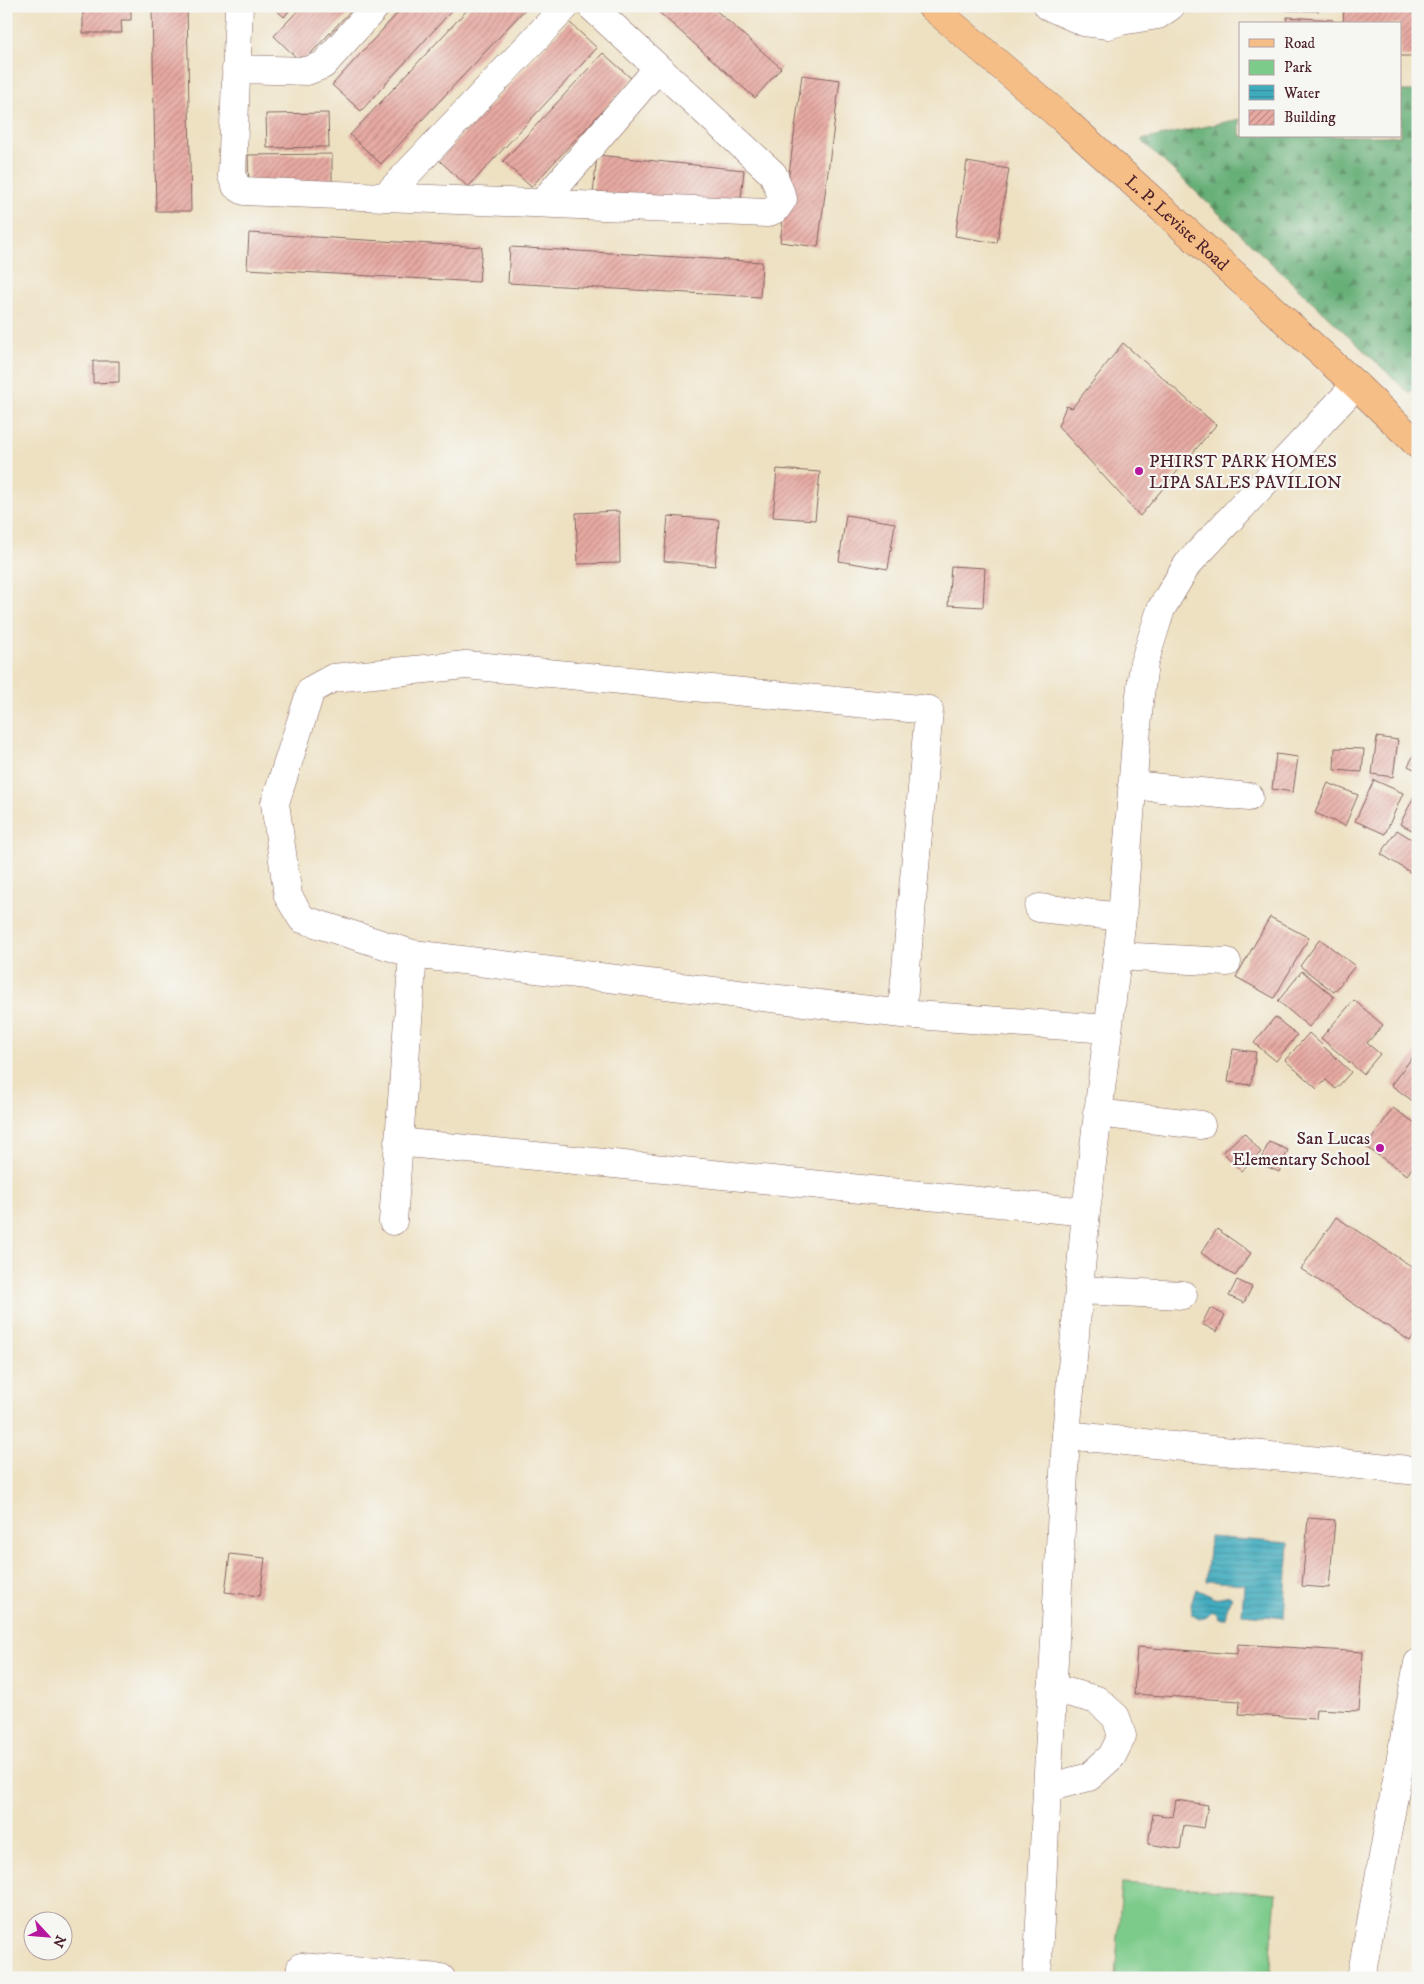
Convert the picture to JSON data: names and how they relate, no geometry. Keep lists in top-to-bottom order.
{
  "streets": {
    "main road": ["L. P. Leviste Road"]
  },
  "places": ["PHIRST PARK HOMES LIPA SALES PAVILION", "San Lucas Elementary School"],
  "legend": [
    "Road",
    "Park",
    "Water",
    "Building"
  ],
  "north": "bottom right"
}
